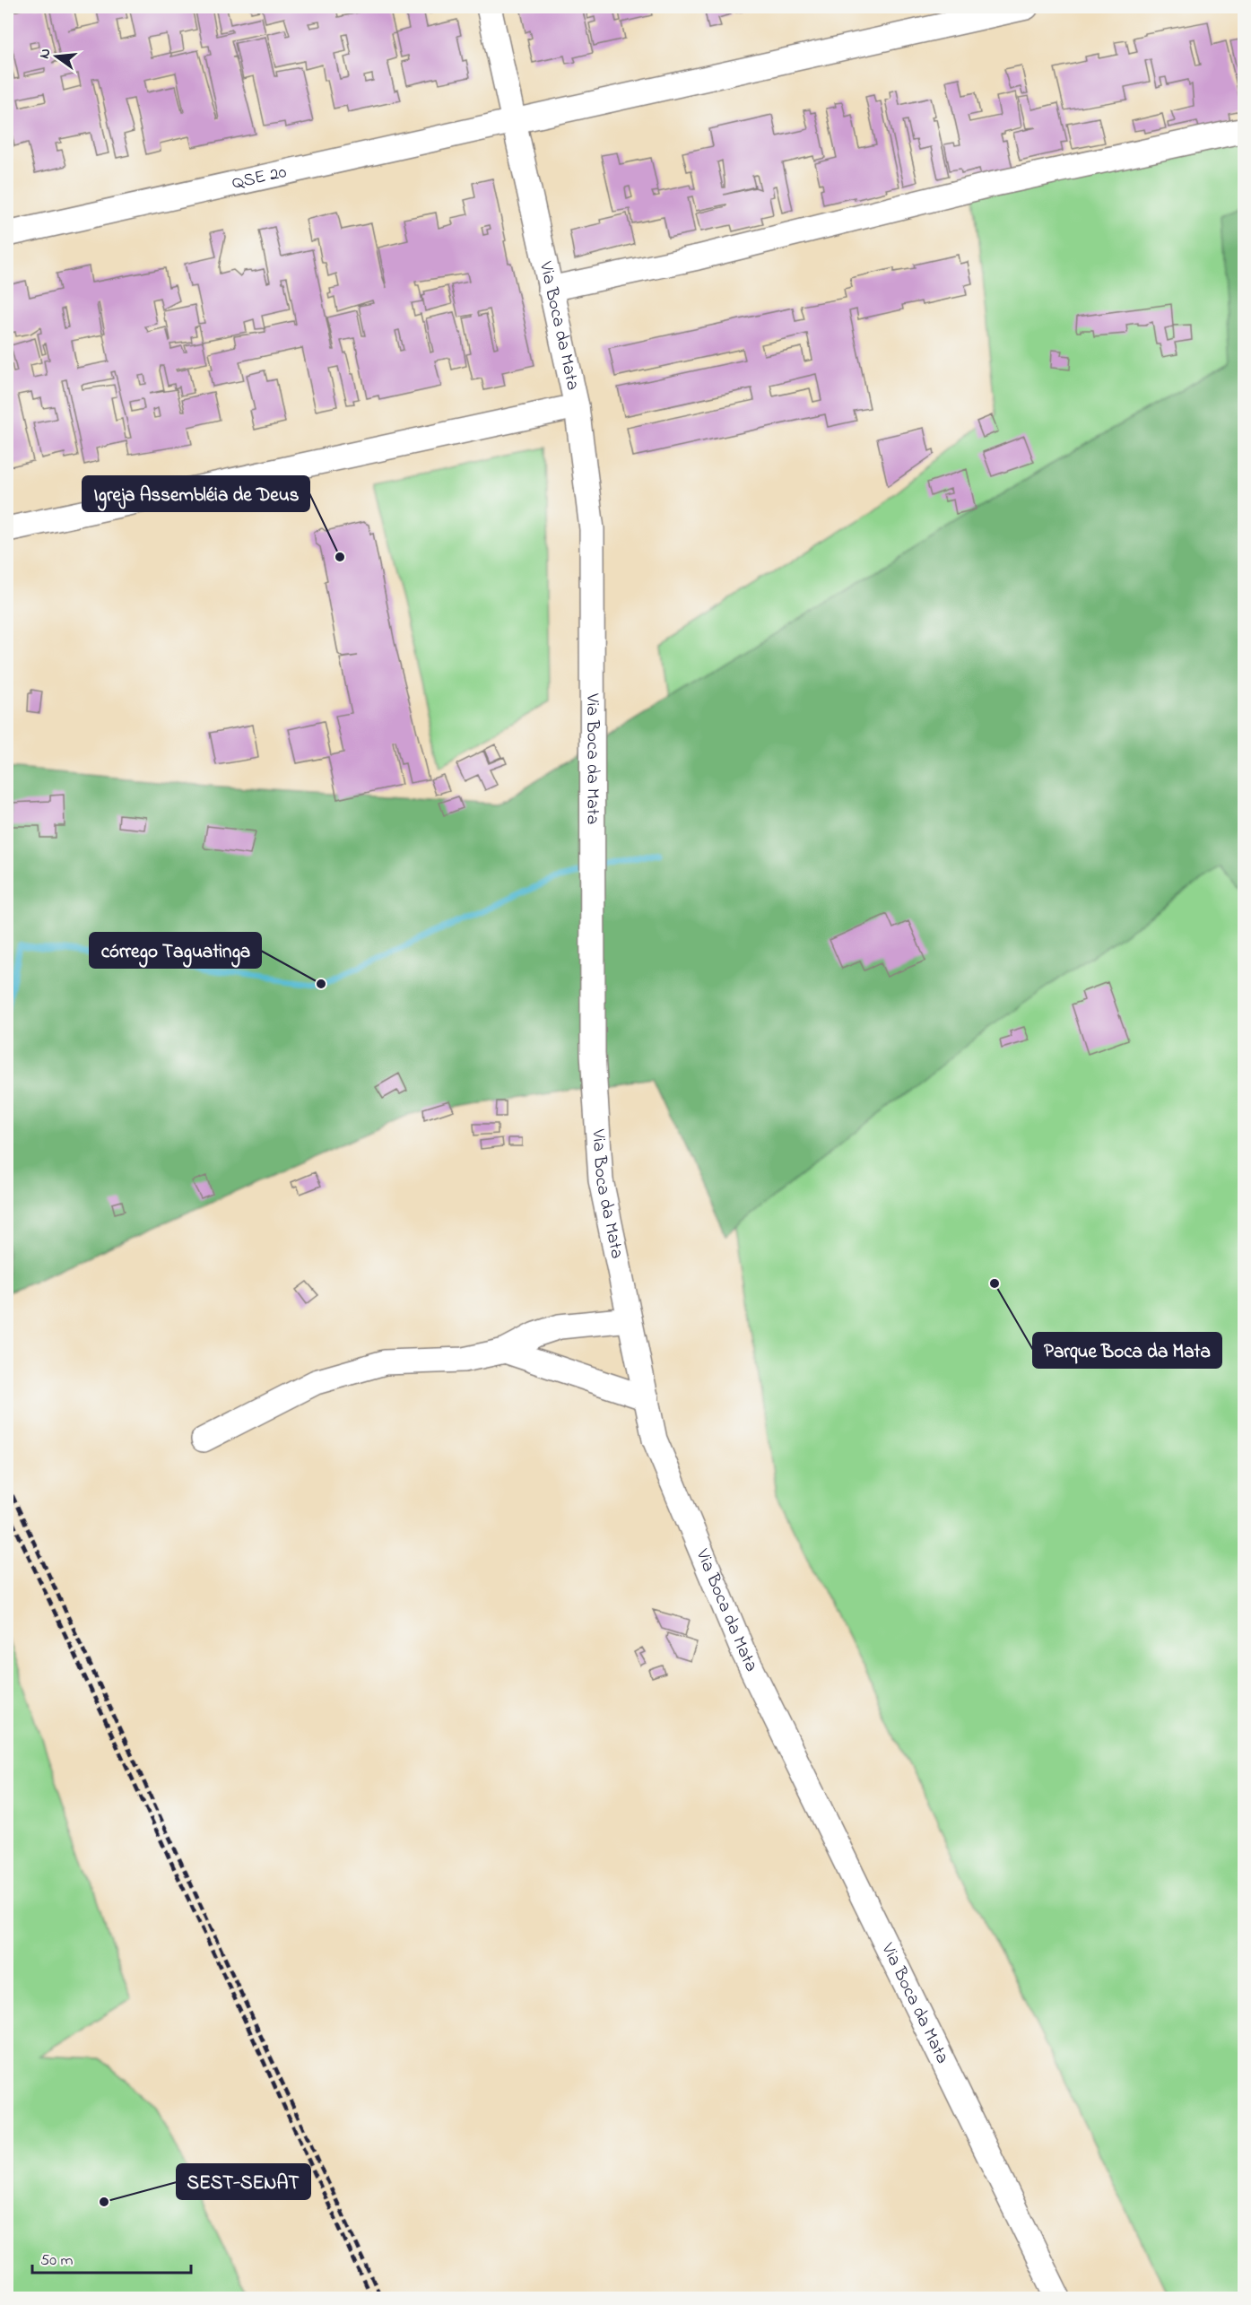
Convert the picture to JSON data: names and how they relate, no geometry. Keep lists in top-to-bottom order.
{
  "streets": {
    "street": ["QSE 20", "Via Boca da Mata"]
  },
  "crossings": [
    ["QSE 20", "Via Boca da Mata"]
  ],
  "places": [
    "Igreja Assembléia de Deus",
    "córrego Taguatinga",
    "Parque Boca da Mata",
    "SEST-SENAT"
  ],
  "scale_bar": "50 m",
  "north": "left"
}
